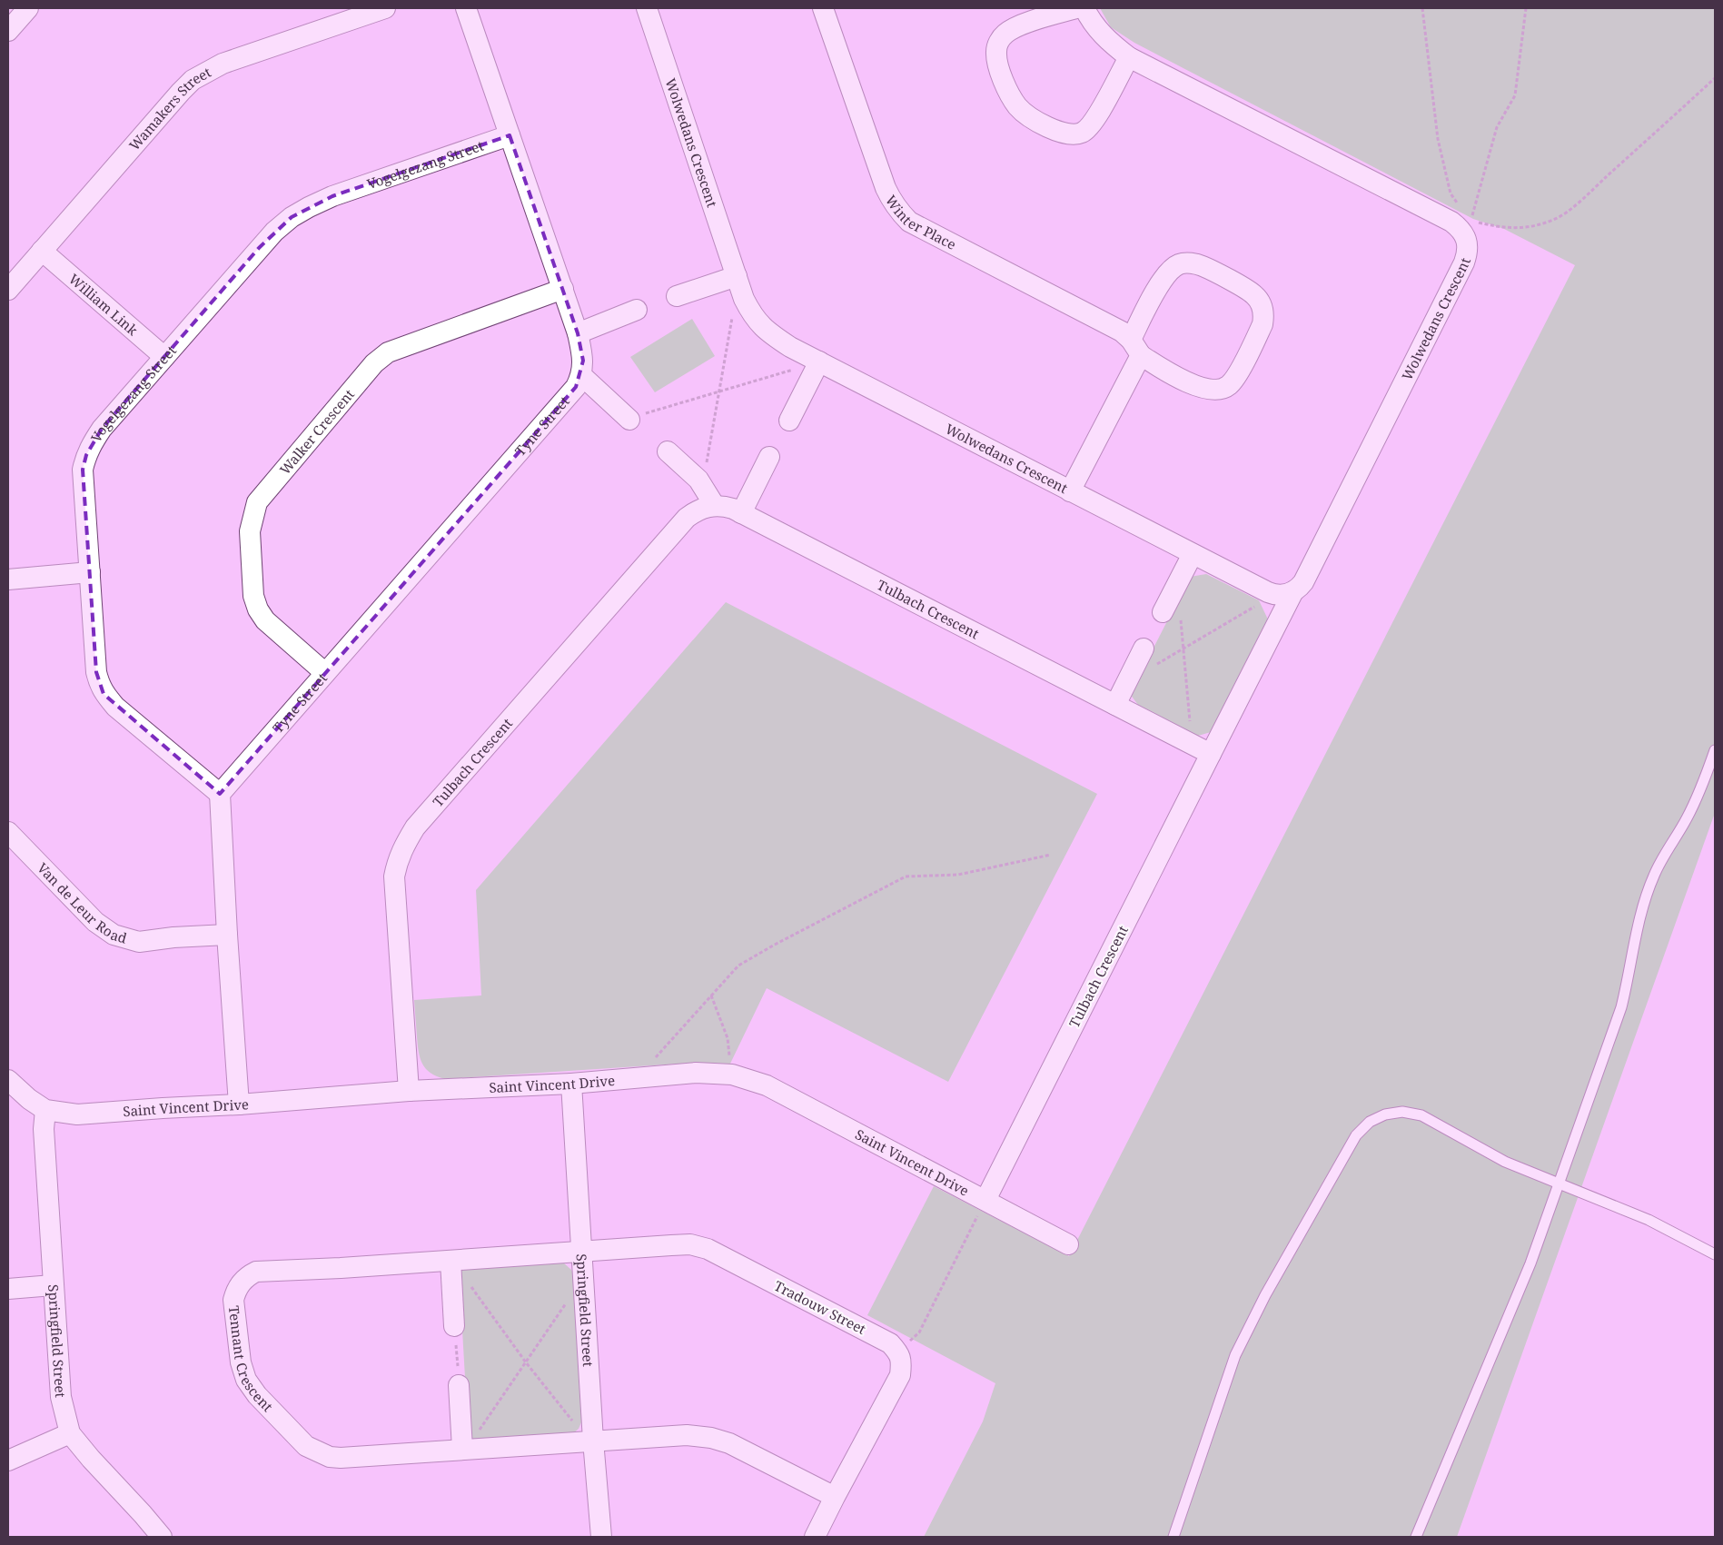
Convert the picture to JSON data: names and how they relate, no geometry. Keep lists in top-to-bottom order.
{
  "streets": {
    "street": [
      "Wamakers Street",
      "Wolwedans Crescent",
      "Vogelgezang Street",
      "Winter Place",
      "William Link",
      "Tyne Street",
      "Walker Crescent",
      "Tulbach Crescent",
      "Van de Leur Road",
      "Saint Vincent Drive",
      "Tradouw Street",
      "Springfield Street",
      "Tennant Crescent"
    ]
  },
  "crossings": [
    ["Wamakers Street", "William Link"],
    ["Wolwedans Crescent", "Winter Place"],
    ["Wolwedans Crescent", "Tulbach Crescent"],
    ["Vogelgezang Street", "William Link"],
    ["Vogelgezang Street", "Tyne Street"],
    ["Tyne Street", "Walker Crescent"],
    ["Tulbach Crescent", "Saint Vincent Drive"],
    ["Saint Vincent Drive", "Springfield Street"],
    ["Tradouw Street", "Springfield Street"],
    ["Tradouw Street", "Tennant Crescent"],
    ["Springfield Street", "Tennant Crescent"]
  ]
}
